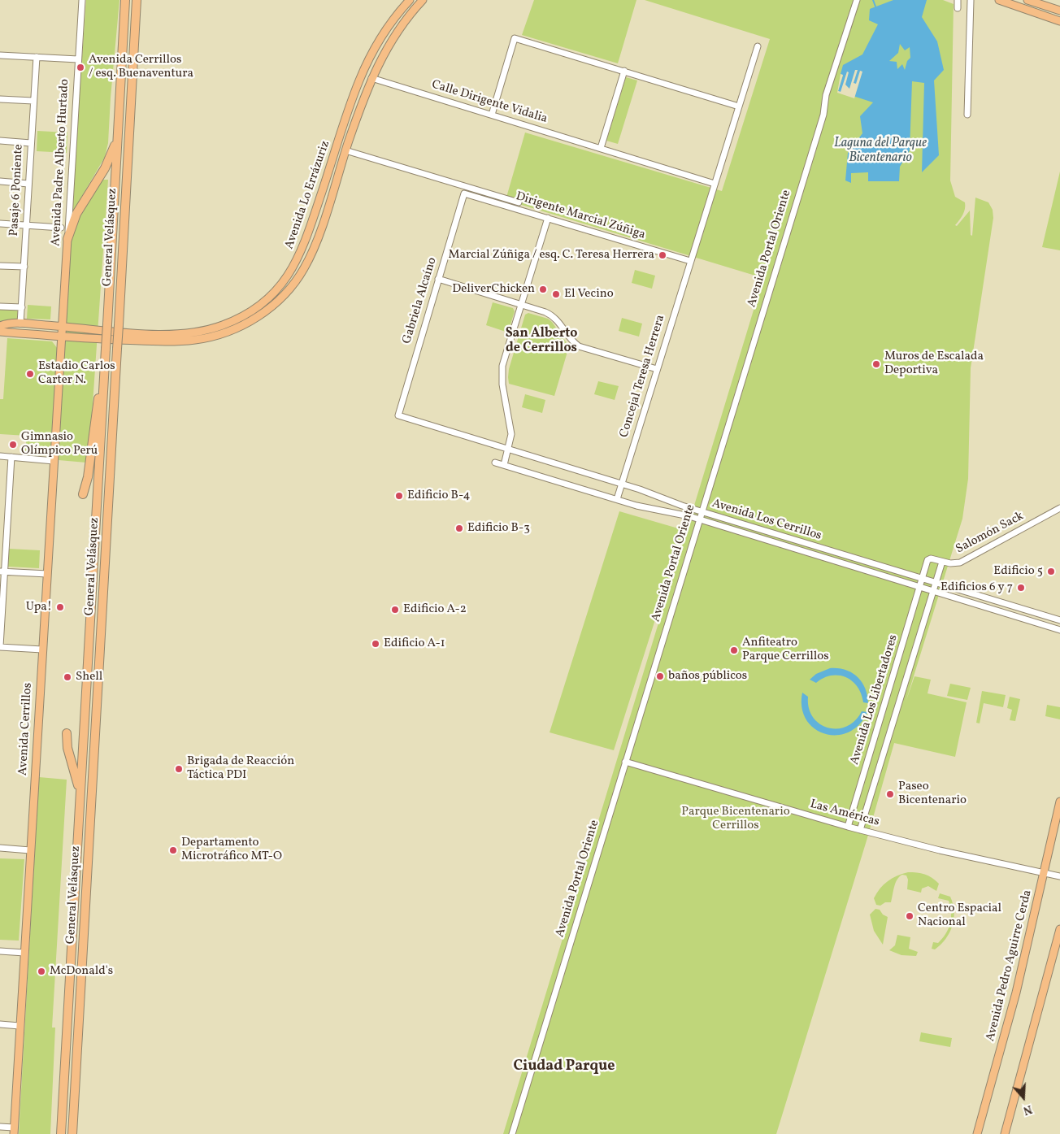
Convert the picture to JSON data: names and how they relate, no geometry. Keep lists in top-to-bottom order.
{
  "streets": {
    "highway": ["General Velásquez"],
    "main road": [
      "Avenida Padre Alberto Hurtado",
      "Avenida Lo Errázuriz",
      "Avenida Cerrillos",
      "Avenida Pedro Aguirre Cerda"
    ],
    "street": [
      "Calle Dirigente Vidalia",
      "Pasaje 6 Poniente",
      "Dirigente Marcial Zúñiga",
      "Avenida Portal Oriente",
      "Gabriela Alcaíno",
      "Concejal Teresa Herrera",
      "Avenida Los Cerrillos",
      "Salomón Sack",
      "Avenida Los Libertadores",
      "Las Américas"
    ]
  },
  "crossings": [
    ["Calle Dirigente Vidalia", "Avenida Lo Errázuriz"],
    ["Calle Dirigente Vidalia", "Concejal Teresa Herrera"],
    ["Avenida Padre Alberto Hurtado", "Avenida Lo Errázuriz"],
    ["Avenida Padre Alberto Hurtado", "Avenida Cerrillos"],
    ["Pasaje 6 Poniente", "Avenida Lo Errázuriz"],
    ["Avenida Lo Errázuriz", "Avenida Cerrillos"],
    ["Dirigente Marcial Zúñiga", "Gabriela Alcaíno"],
    ["Dirigente Marcial Zúñiga", "Concejal Teresa Herrera"],
    ["Avenida Portal Oriente", "Avenida Los Cerrillos"],
    ["Avenida Portal Oriente", "Las Américas"],
    ["Gabriela Alcaíno", "Avenida Los Cerrillos"],
    ["Concejal Teresa Herrera", "Avenida Los Cerrillos"],
    ["Avenida Los Cerrillos", "Avenida Los Libertadores"],
    ["Salomón Sack", "Avenida Los Libertadores"],
    ["Avenida Los Libertadores", "Las Américas"],
    ["Las Américas", "Avenida Pedro Aguirre Cerda"]
  ],
  "districts": ["San Alberto de Cerrillos", "Ciudad Parque"],
  "water": ["Laguna del Parque Bicentenario"],
  "parks": ["Parque Bicentenario Cerrillos"],
  "places": [
    "Avenida Cerrillos / esq. Buenaventura",
    "Marcial Zúñiga / esq. C. Teresa Herrera",
    "DeliverChicken",
    "El Vecino",
    "Muros de Escalada Deportiva",
    "Estadio Carlos Carter N.",
    "Gimnasio Olímpico Perú",
    "Edificio B-4",
    "Edificio B-3",
    "Edificio 5",
    "Edificios 6 y 7",
    "Upa!",
    "Edificio A-2",
    "Edificio A-1",
    "Anfiteatro Parque Cerrillos",
    "baños públicos",
    "Shell",
    "Brigada de Reacción Táctica PDI",
    "Paseo Bicentenario",
    "Departamento Microtráfico MT-O",
    "Centro Espacial Nacional",
    "McDonald's"
  ],
  "north": "bottom"
}
